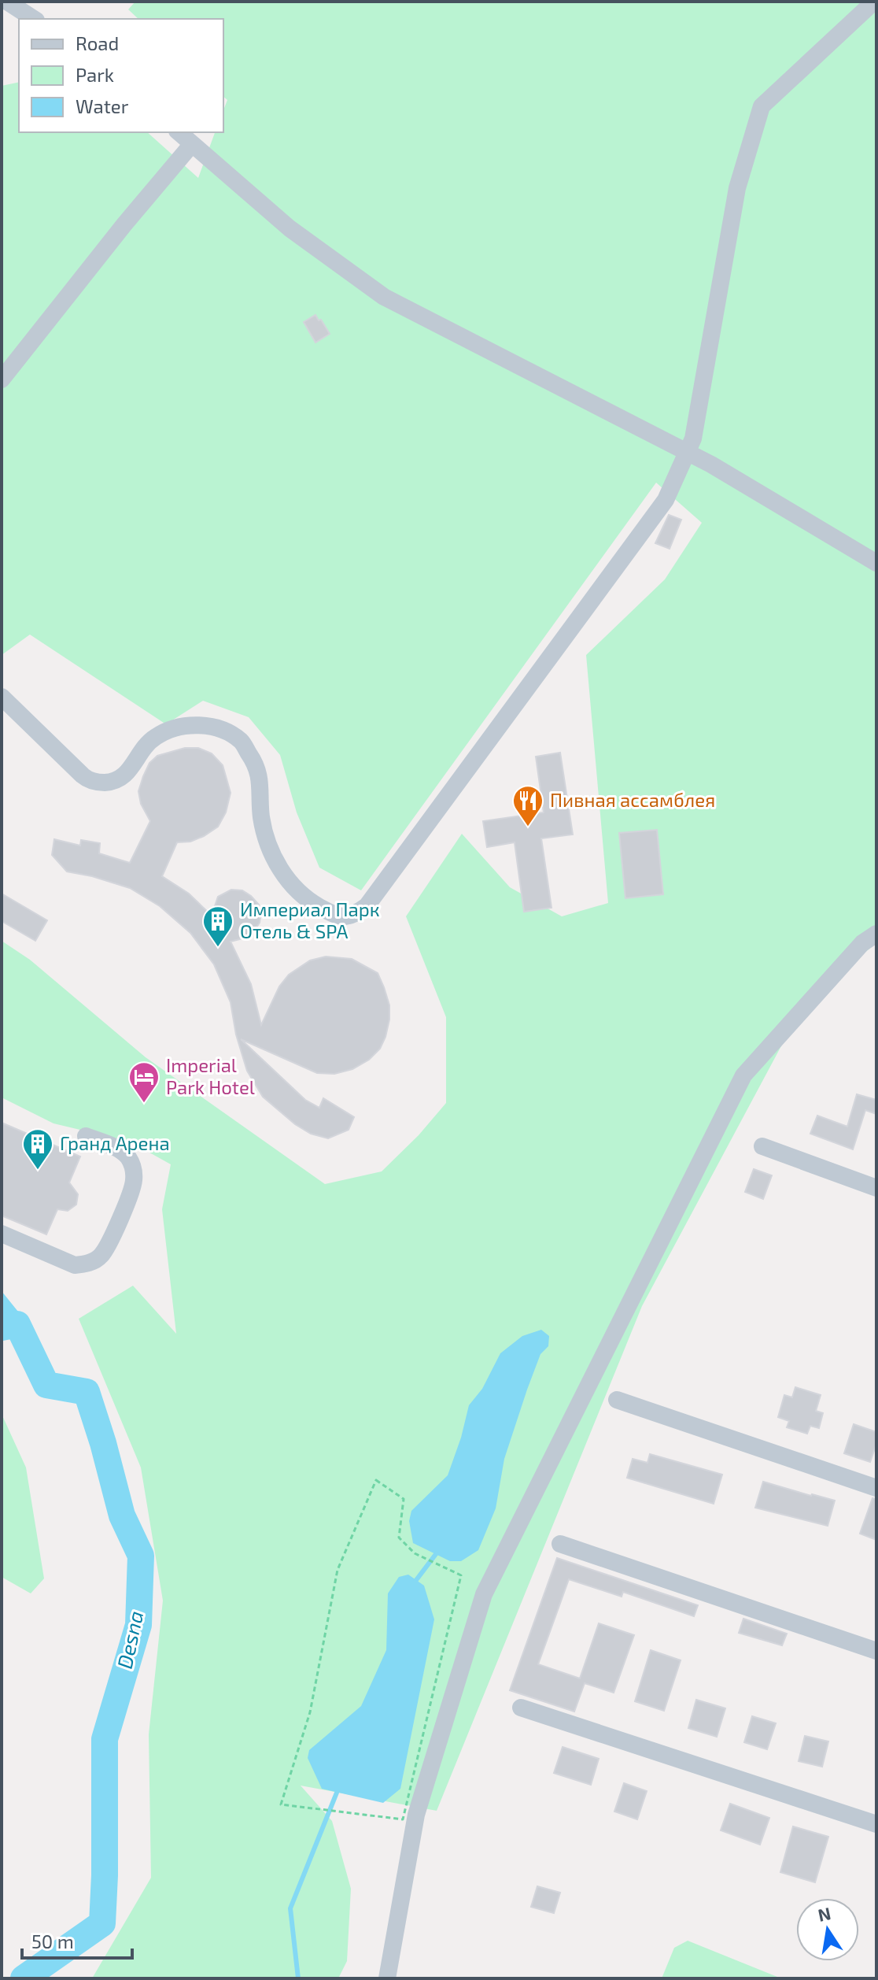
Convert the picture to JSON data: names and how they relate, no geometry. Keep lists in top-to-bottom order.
{
  "water": ["Desna"],
  "places": {
    "restaurant": ["Пивная ассамблея"],
    "building": ["Империал Парк Отель & SPA", "Гранд Арена"],
    "hotel": ["Imperial Park Hotel"]
  },
  "legend": ["Road", "Park", "Water"],
  "scale_bar": "50 m",
  "north": "top"
}
